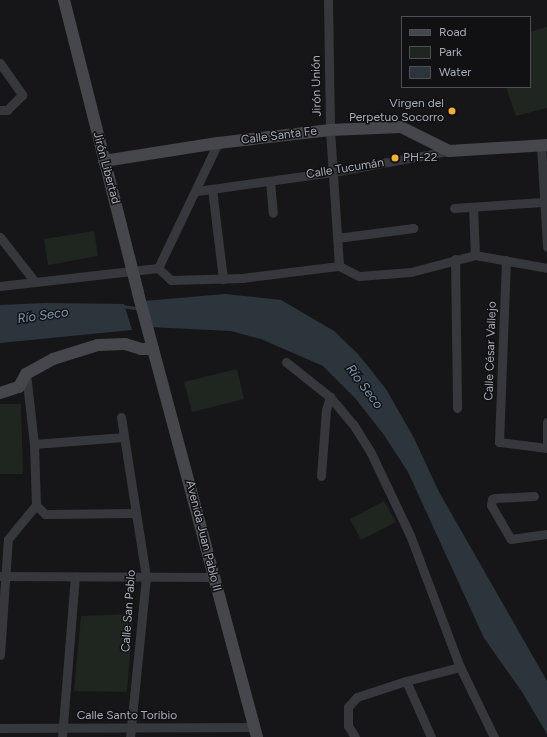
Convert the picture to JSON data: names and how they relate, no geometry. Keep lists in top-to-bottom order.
{
  "streets": {
    "street": [
      "Jirón Unión",
      "Calle Santa Fe",
      "Jirón Libertad",
      "Calle Tucumán",
      "Calle César Vallejo",
      "Avenida Juan Pablo II",
      "Calle San Pablo",
      "Calle Santo Toribio"
    ]
  },
  "crossings": [
    ["Jirón Unión", "Calle Santa Fe"],
    ["Jirón Unión", "Calle Tucumán"],
    ["Calle Santa Fe", "Jirón Libertad"],
    ["Calle Santa Fe", "Calle Tucumán"],
    ["Jirón Libertad", "Avenida Juan Pablo II"],
    ["Avenida Juan Pablo II", "Calle Santo Toribio"],
    ["Calle San Pablo", "Calle Santo Toribio"]
  ],
  "water": ["Río Seco"],
  "places": ["Virgen del Perpetuo Socorro", "PH-22"],
  "legend": ["Road", "Park", "Water"]
}
